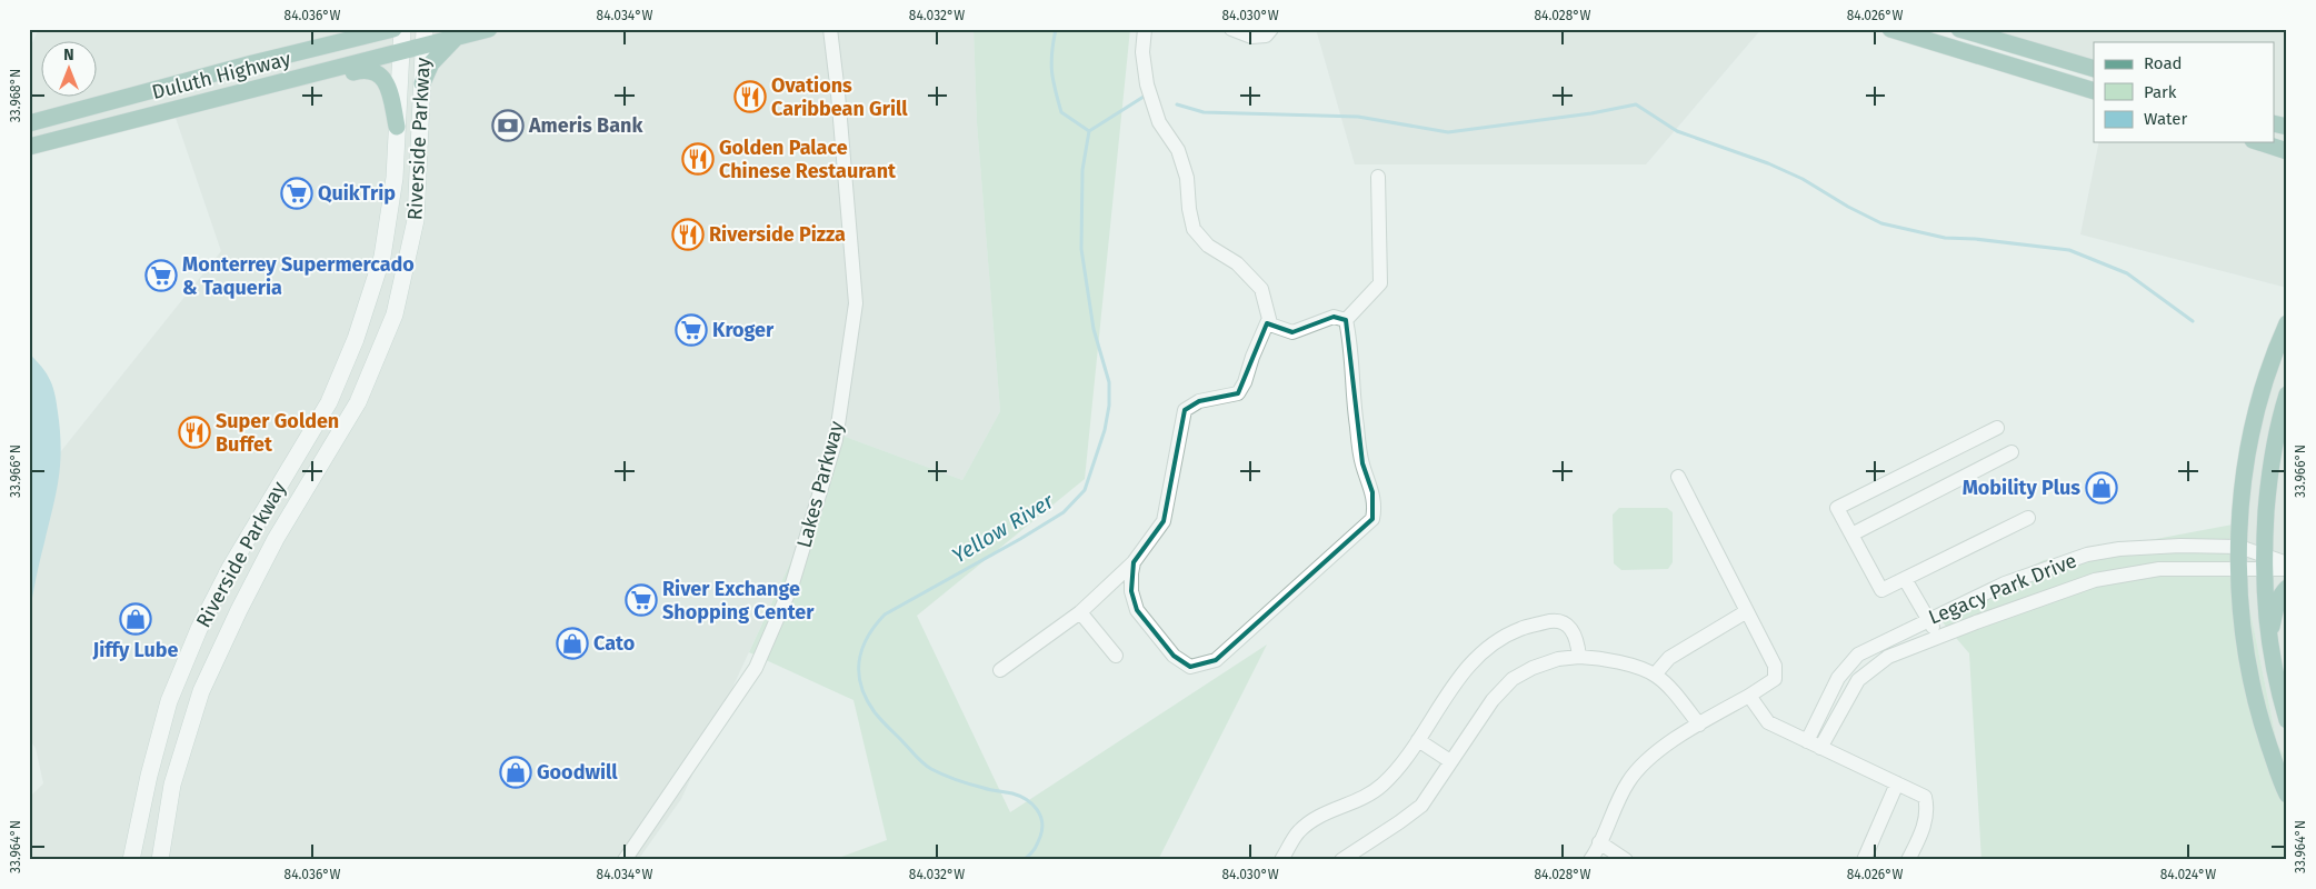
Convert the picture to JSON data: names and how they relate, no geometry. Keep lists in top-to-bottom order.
{
  "streets": {
    "main road": ["Duluth Highway", "Riverside Parkway"],
    "street": ["Lakes Parkway", "Legacy Park Drive"]
  },
  "crossings": [
    ["Duluth Highway", "Riverside Parkway"]
  ],
  "water": ["Yellow River"],
  "places": {
    "restaurant": [
      "Ovations Caribbean Grill",
      "Golden Palace Chinese Restaurant",
      "Riverside Pizza",
      "Super Golden Buffet"
    ],
    "bank": ["Ameris Bank"],
    "supermarket": [
      "QuikTrip",
      "Monterrey Supermercado & Taqueria",
      "Kroger",
      "River Exchange Shopping Center"
    ],
    "shop": [
      "Mobility Plus",
      "Jiffy Lube",
      "Cato",
      "Goodwill"
    ]
  },
  "legend": ["Road", "Park", "Water"],
  "north": "top",
  "coordinates": [
    "84.036°W",
    "84.034°W",
    "84.032°W",
    "84.030°W",
    "84.028°W",
    "84.026°W",
    "33.968°N",
    "33.966°N",
    "33.964°N",
    "84.024°W"
  ]
}
